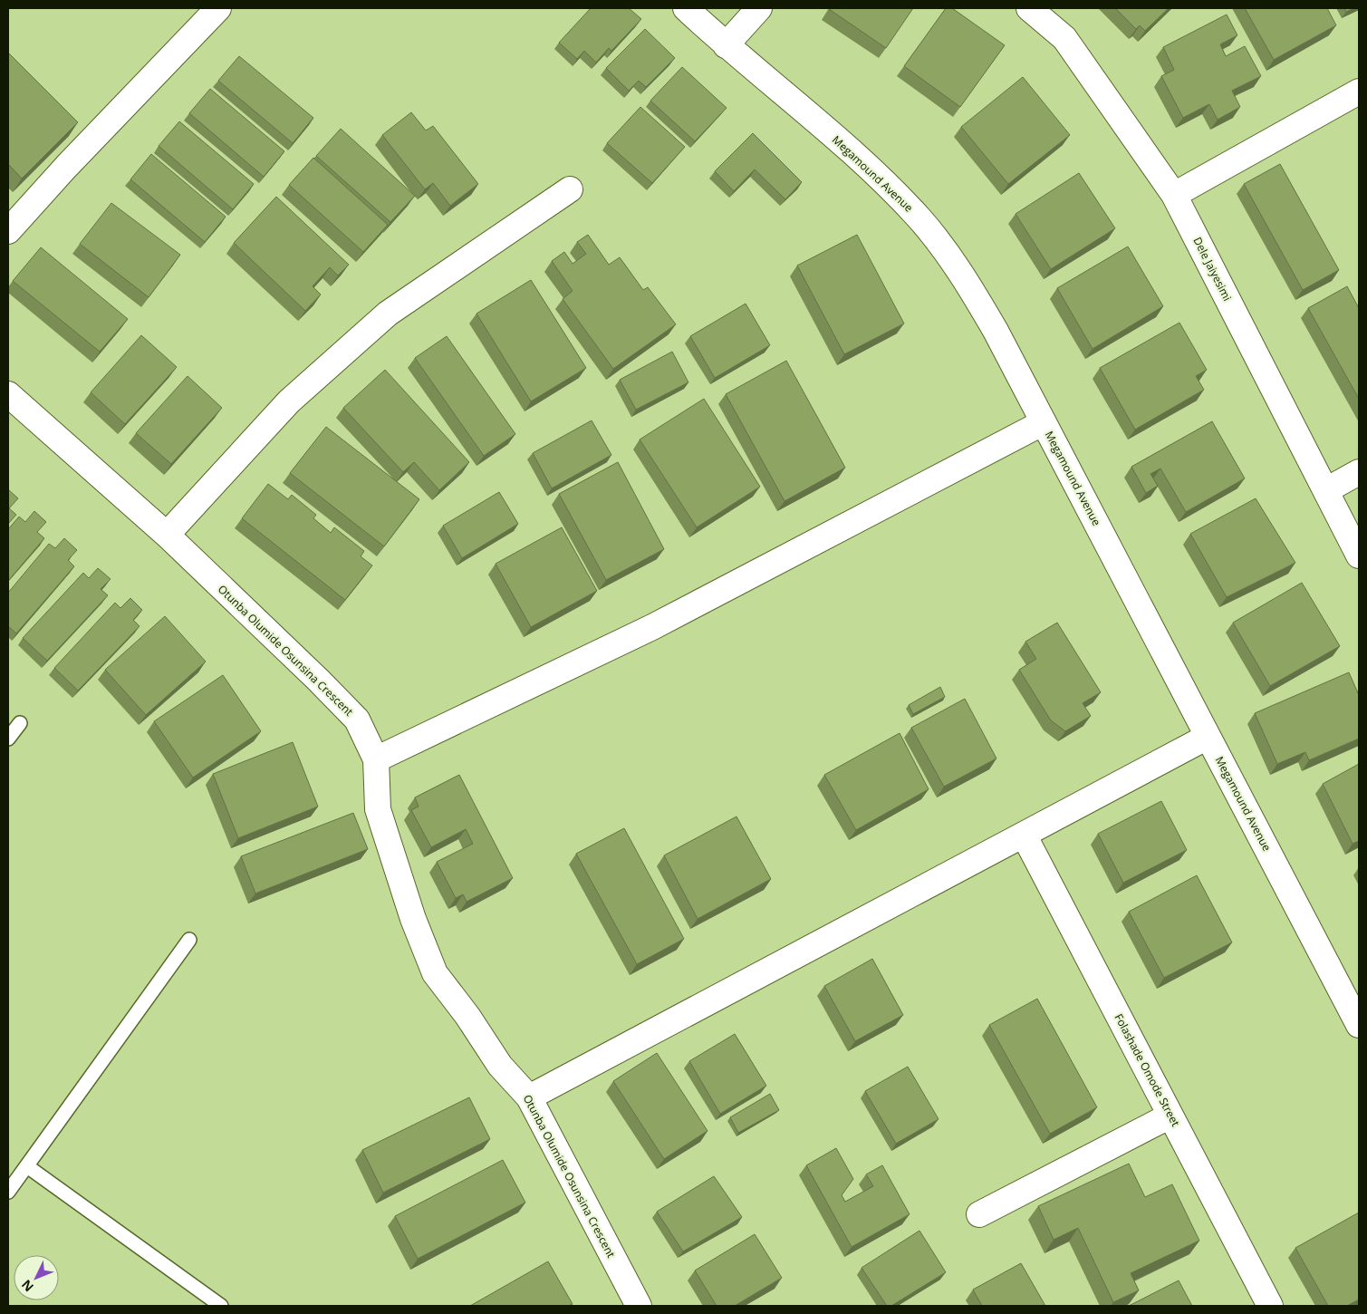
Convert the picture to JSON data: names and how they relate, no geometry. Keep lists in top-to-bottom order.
{
  "streets": {
    "street": [
      "Megamound Avenue",
      "Dele Jaiyesimi",
      "Otunba Olumide Osunsina Crescent",
      "Folashade Omode Street"
    ]
  },
  "north": "bottom left"
}
